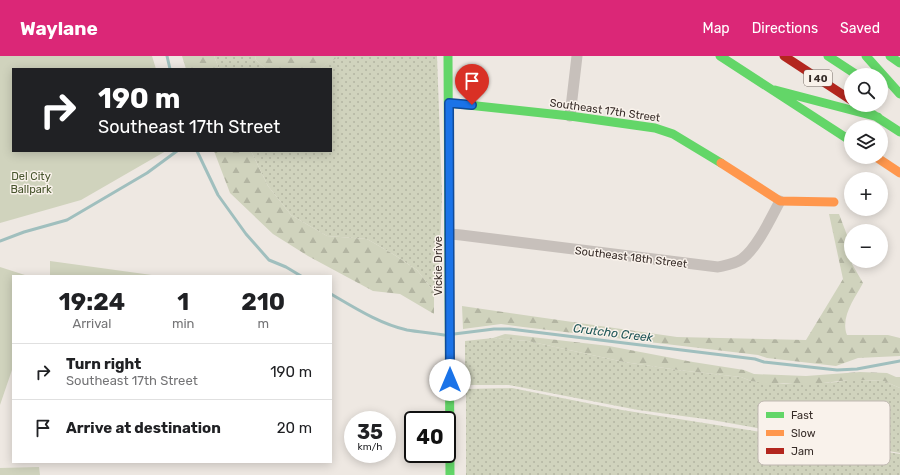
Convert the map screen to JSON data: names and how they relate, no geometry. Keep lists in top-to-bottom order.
{
  "streets": {
    "main road": ["I 40", "Southeast 17th Street", "Vickie Drive"],
    "street": ["Southeast 18th Street"]
  },
  "crossings": [
    ["Southeast 17th Street", "Southeast 18th Street"],
    ["Southeast 17th Street", "Vickie Drive"],
    ["Southeast 18th Street", "Vickie Drive"]
  ],
  "water": ["Crutcho Creek"],
  "parks": ["Del City Ballpark"],
  "legend": ["Fast", "Slow", "Jam"],
  "page": {
    "header": "Waylane",
    "nav": ["Map", "Directions", "Saved"],
    "map_buttons": ["+", "−"],
    "turn": ["190 m", "Southeast 17th Street"],
    "eta": [
      "19:24",
      "Arrival",
      "1",
      "min",
      "210",
      "m"
    ],
    "list": [
      {
        "name": "Turn right",
        "note": "Southeast 17th Street",
        "value": "190 m"
      },
      {
        "name": "Arrive at destination",
        "value": "20 m"
      }
    ],
    "speed": "35 km/h",
    "limit": "40"
  }
}
